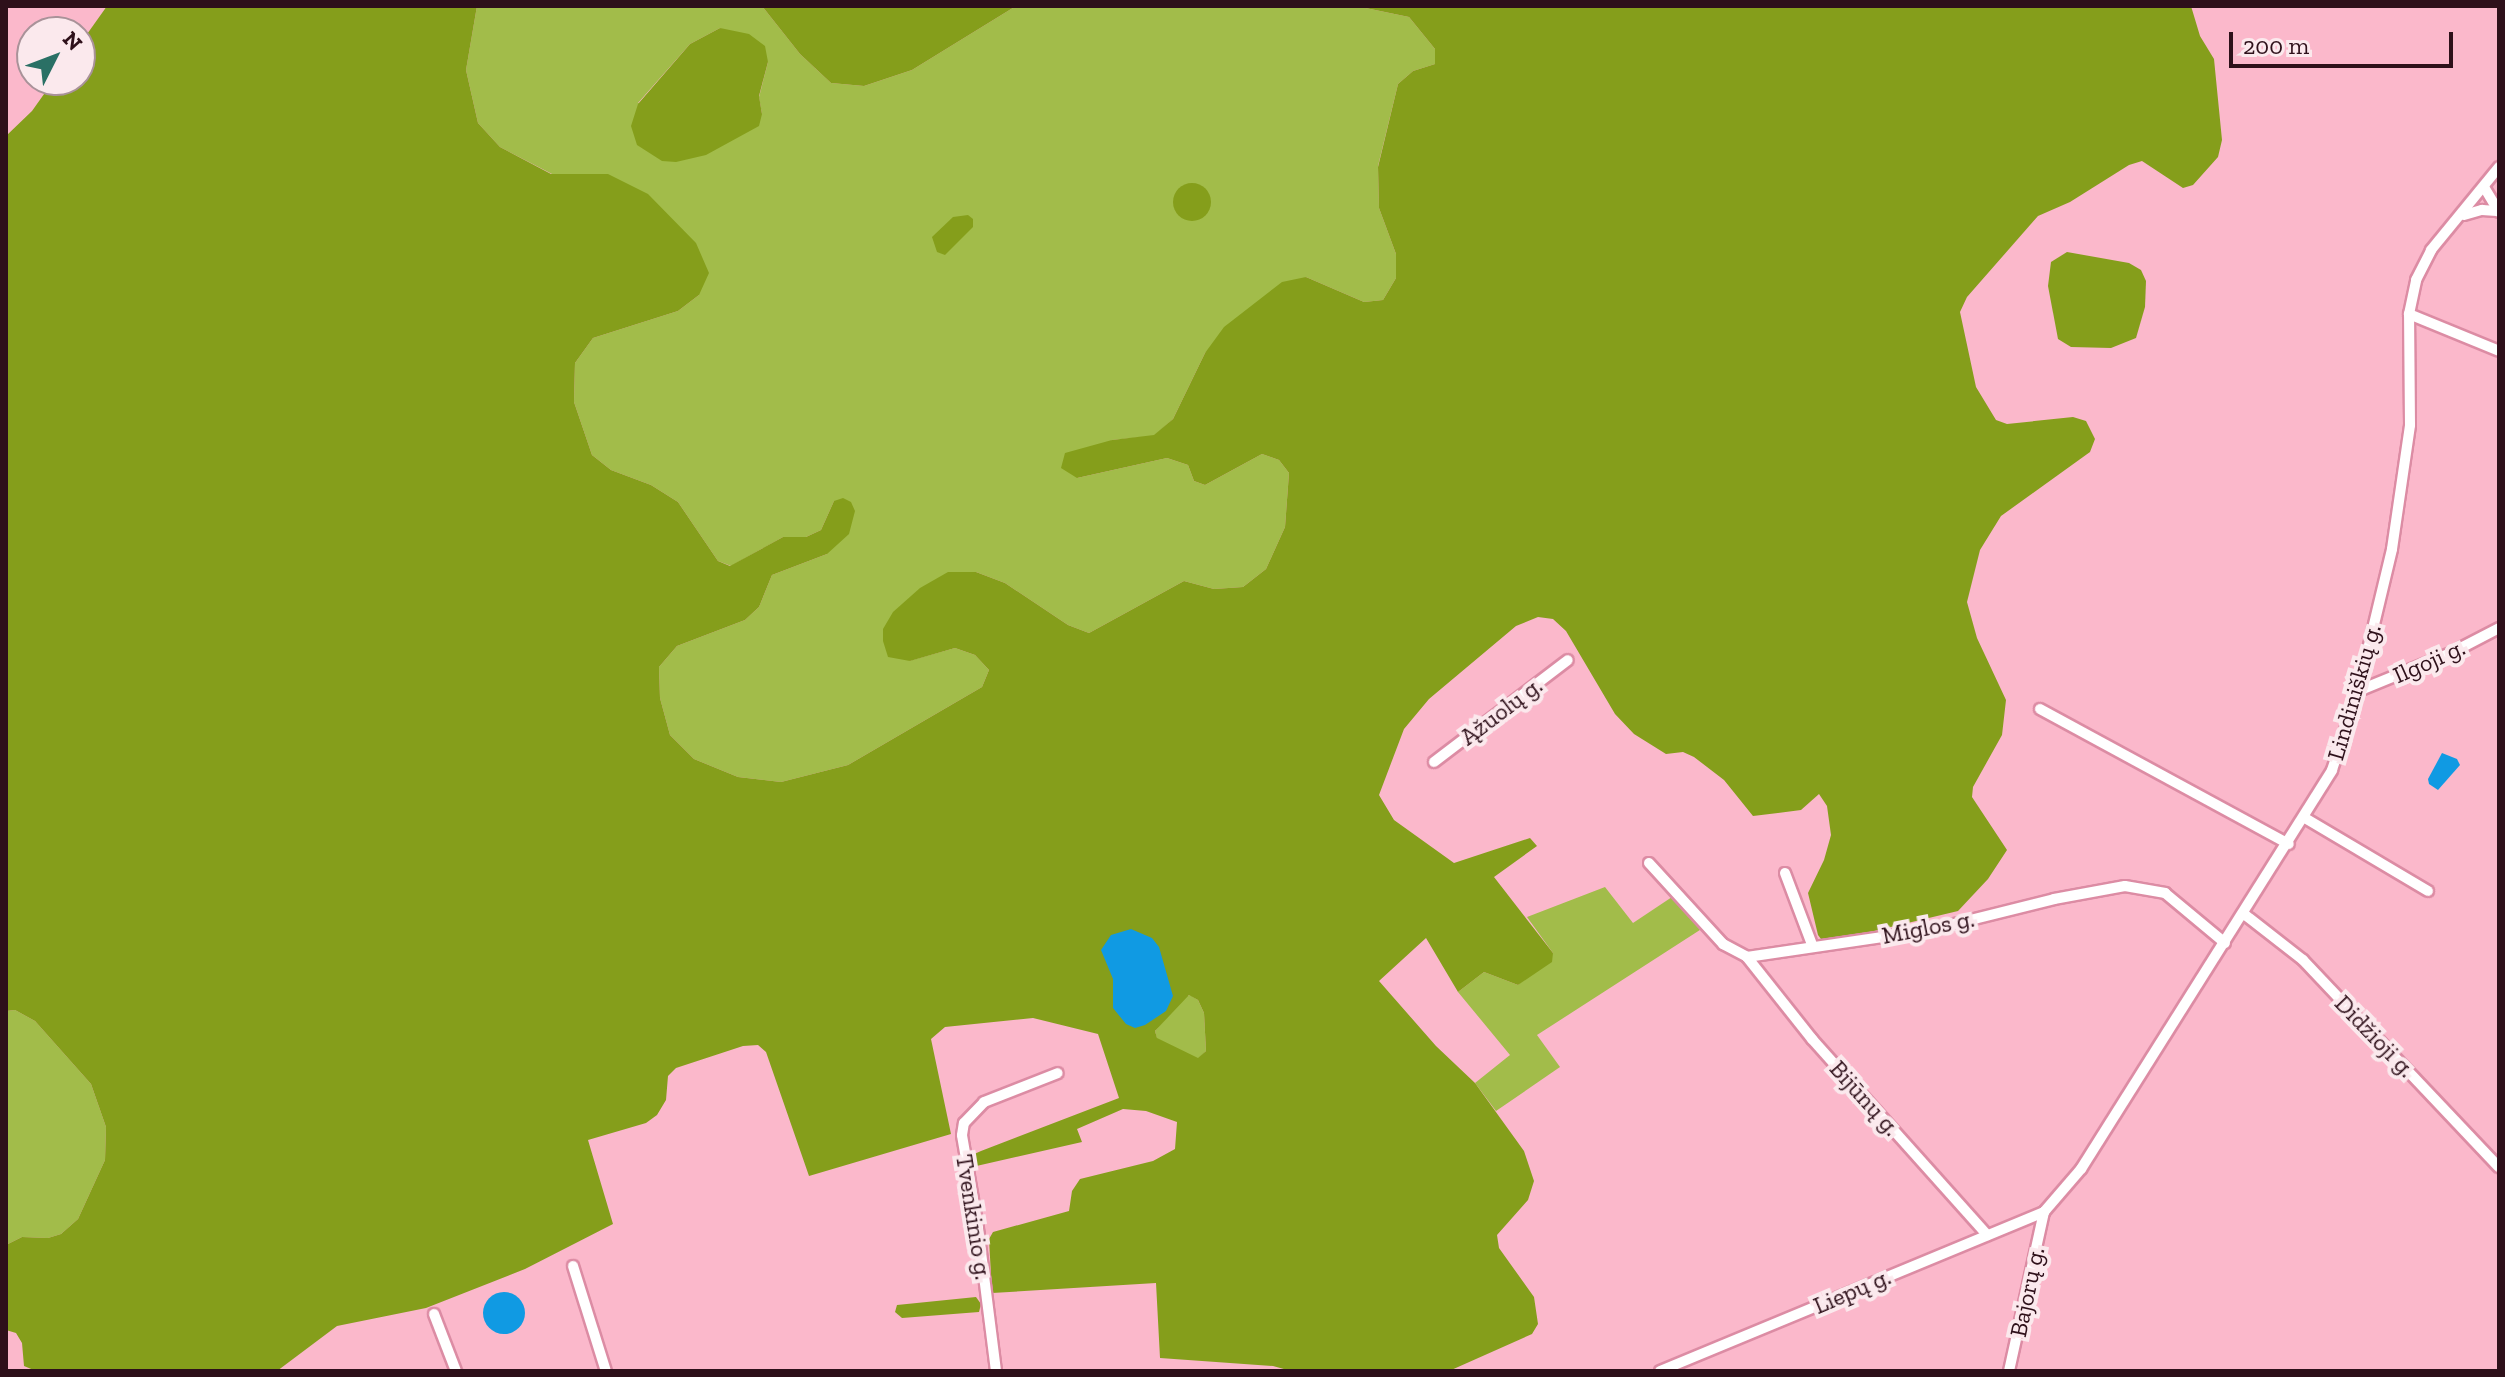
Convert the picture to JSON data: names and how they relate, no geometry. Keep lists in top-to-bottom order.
{
  "streets": {
    "street": [
      "Ilgoji g.",
      "Lindiniškių g.",
      "Ąžuolų g.",
      "Miglos g.",
      "Didžioji g.",
      "Bijūnų g.",
      "Tvenkinio g.",
      "Liepų g.",
      "Bajorų g."
    ]
  },
  "crossings": [
    ["Ilgoji g.", "Lindiniškių g."],
    ["Lindiniškių g.", "Miglos g."],
    ["Lindiniškių g.", "Didžioji g."],
    ["Lindiniškių g.", "Liepų g."],
    ["Lindiniškių g.", "Bajorų g."],
    ["Miglos g.", "Bijūnų g."],
    ["Bijūnų g.", "Liepų g."],
    ["Liepų g.", "Bajorų g."]
  ],
  "scale_bar": "200 m",
  "north": "top right"
}
